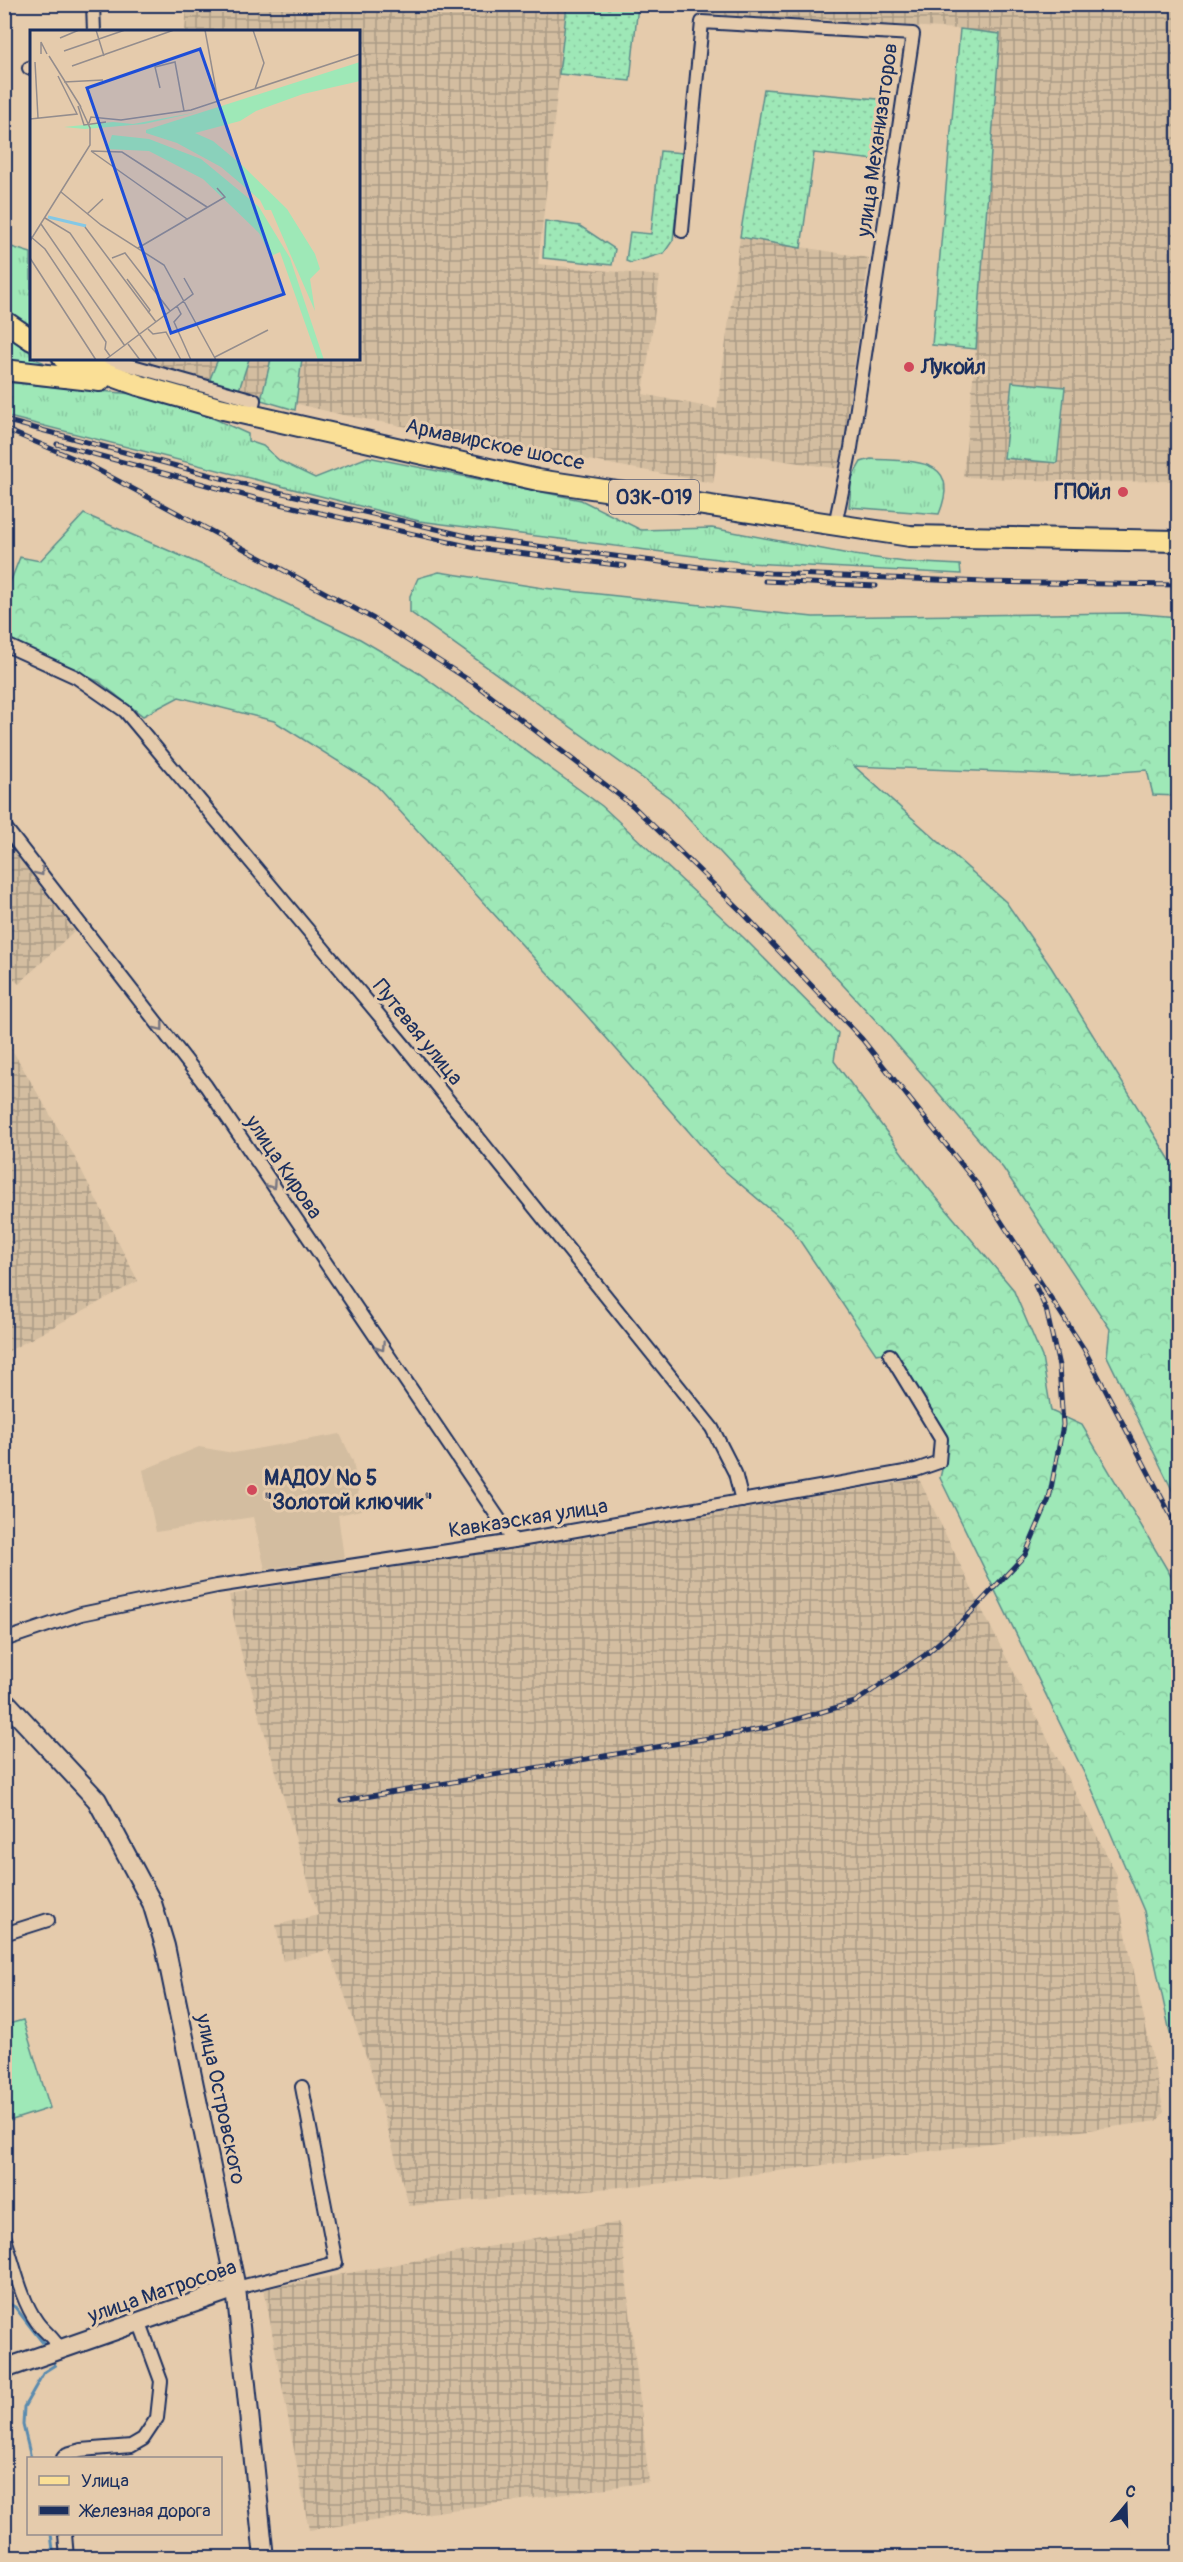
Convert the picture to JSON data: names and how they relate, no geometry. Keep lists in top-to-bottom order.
{
  "streets": {
    "main road": ["Армавирское шоссе", "03К-019"],
    "street": [
      "улица Механизаторов",
      "Путевая улица",
      "улица Кирова",
      "Кавказская улица",
      "улица Островского",
      "улица Матросова"
    ]
  },
  "crossings": [
    ["улица Механизаторов", "Армавирское шоссе"],
    ["Путевая улица", "Кавказская улица"],
    ["улица Кирова", "Кавказская улица"],
    ["улица Островского", "улица Матросова"]
  ],
  "one_way": ["улица Кирова"],
  "places": ["Лукойл", "ГПОйл", "МАДОУ № 5 \"Золотой ключик\""],
  "legend": ["Улица", "Железная дорога"],
  "north": "top"
}
